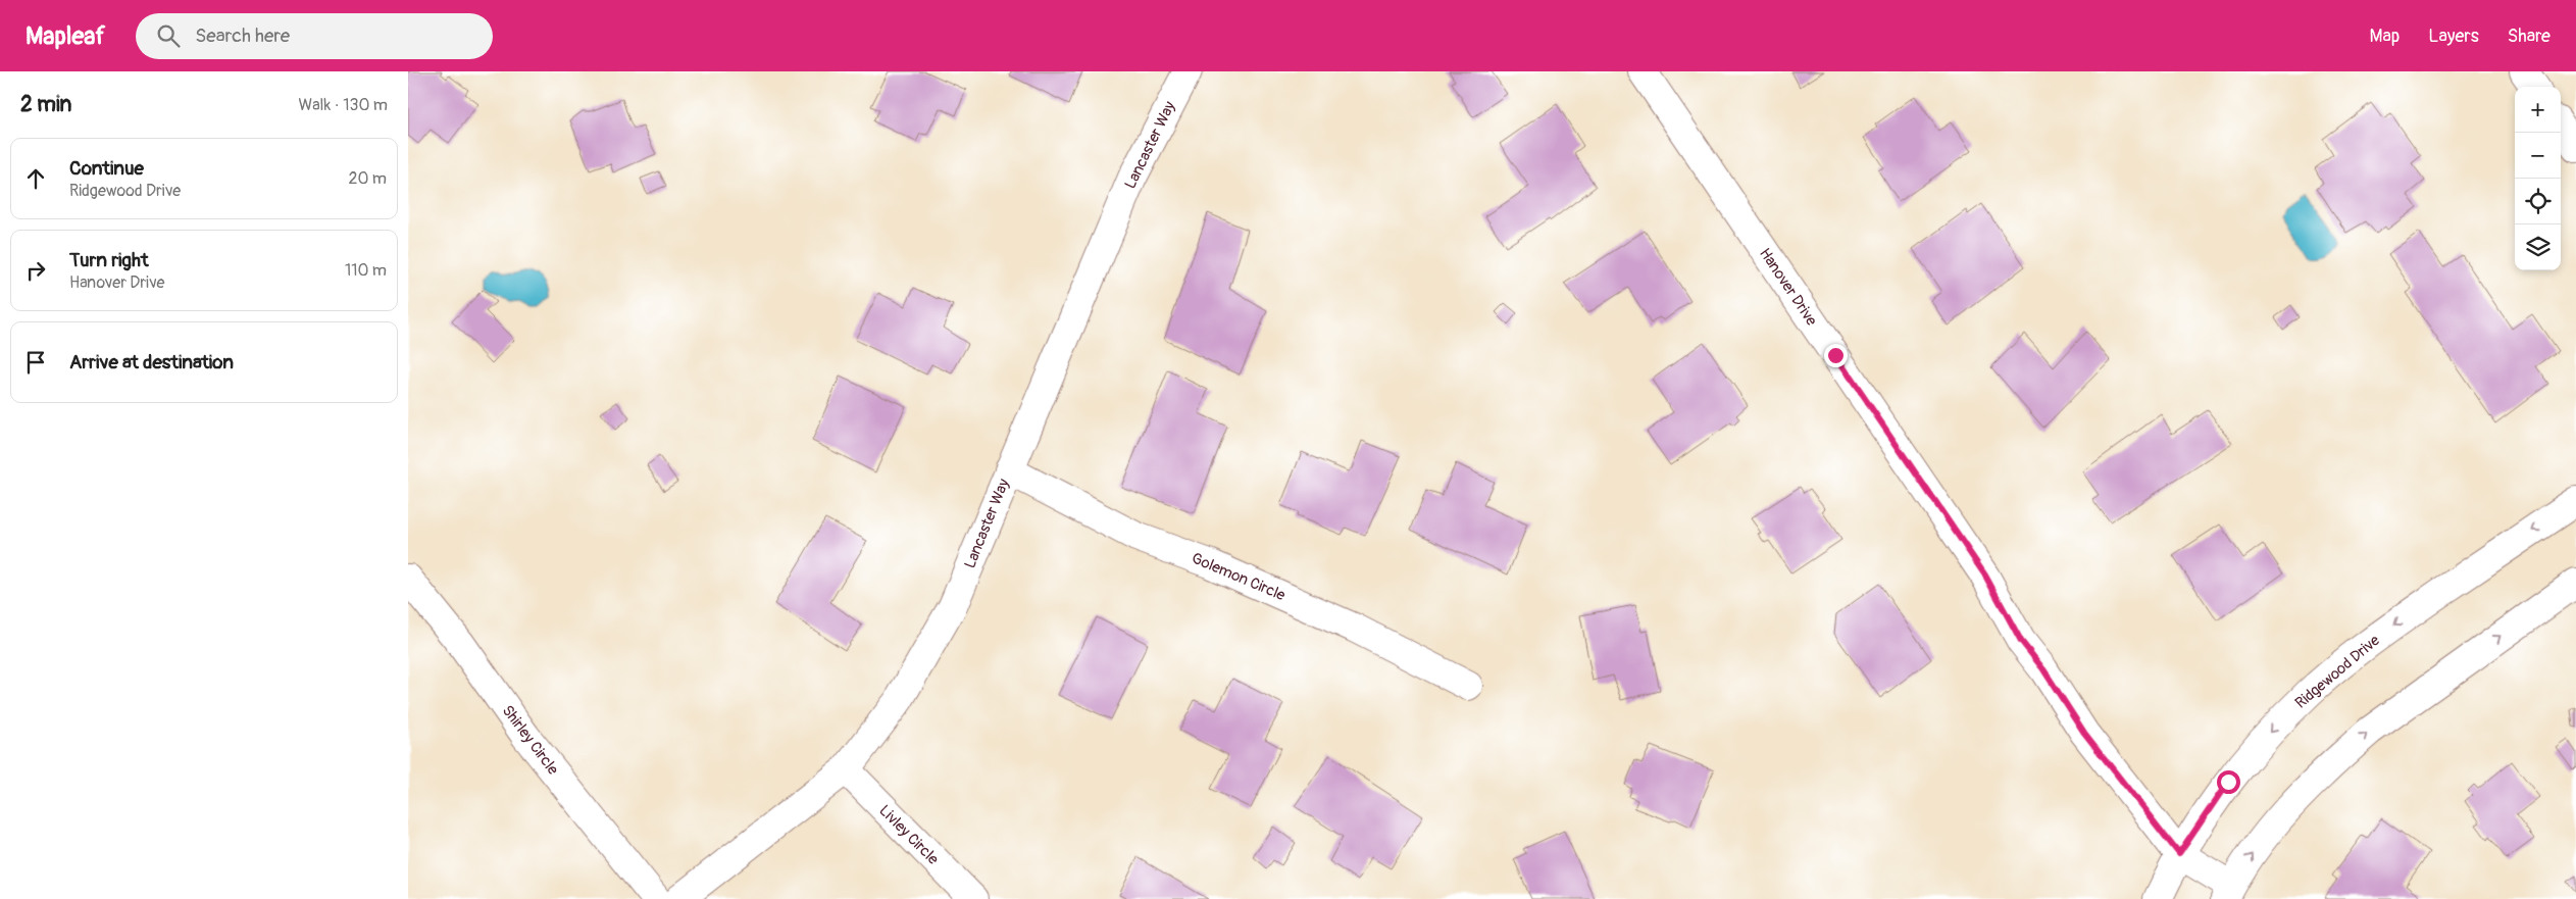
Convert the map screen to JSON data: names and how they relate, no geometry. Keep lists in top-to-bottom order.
{
  "streets": {
    "street": [
      "Lancaster Way",
      "Hanover Drive",
      "Golemon Circle",
      "Ridgewood Drive",
      "Shirley Circle",
      "Livley Circle"
    ]
  },
  "crossings": [
    ["Lancaster Way", "Golemon Circle"],
    ["Lancaster Way", "Livley Circle"],
    ["Hanover Drive", "Ridgewood Drive"]
  ],
  "page": {
    "header": "Mapleaf",
    "search": "Search here",
    "nav": ["Map", "Layers", "Share"],
    "heading": ["2 min", "Walk · 130 m"],
    "map_buttons": ["+", "−"],
    "list": [
      ["Continue", "Ridgewood Drive", "20 m"],
      ["Turn right", "Hanover Drive", "110 m"],
      "Arrive at destination"
    ]
  }
}
